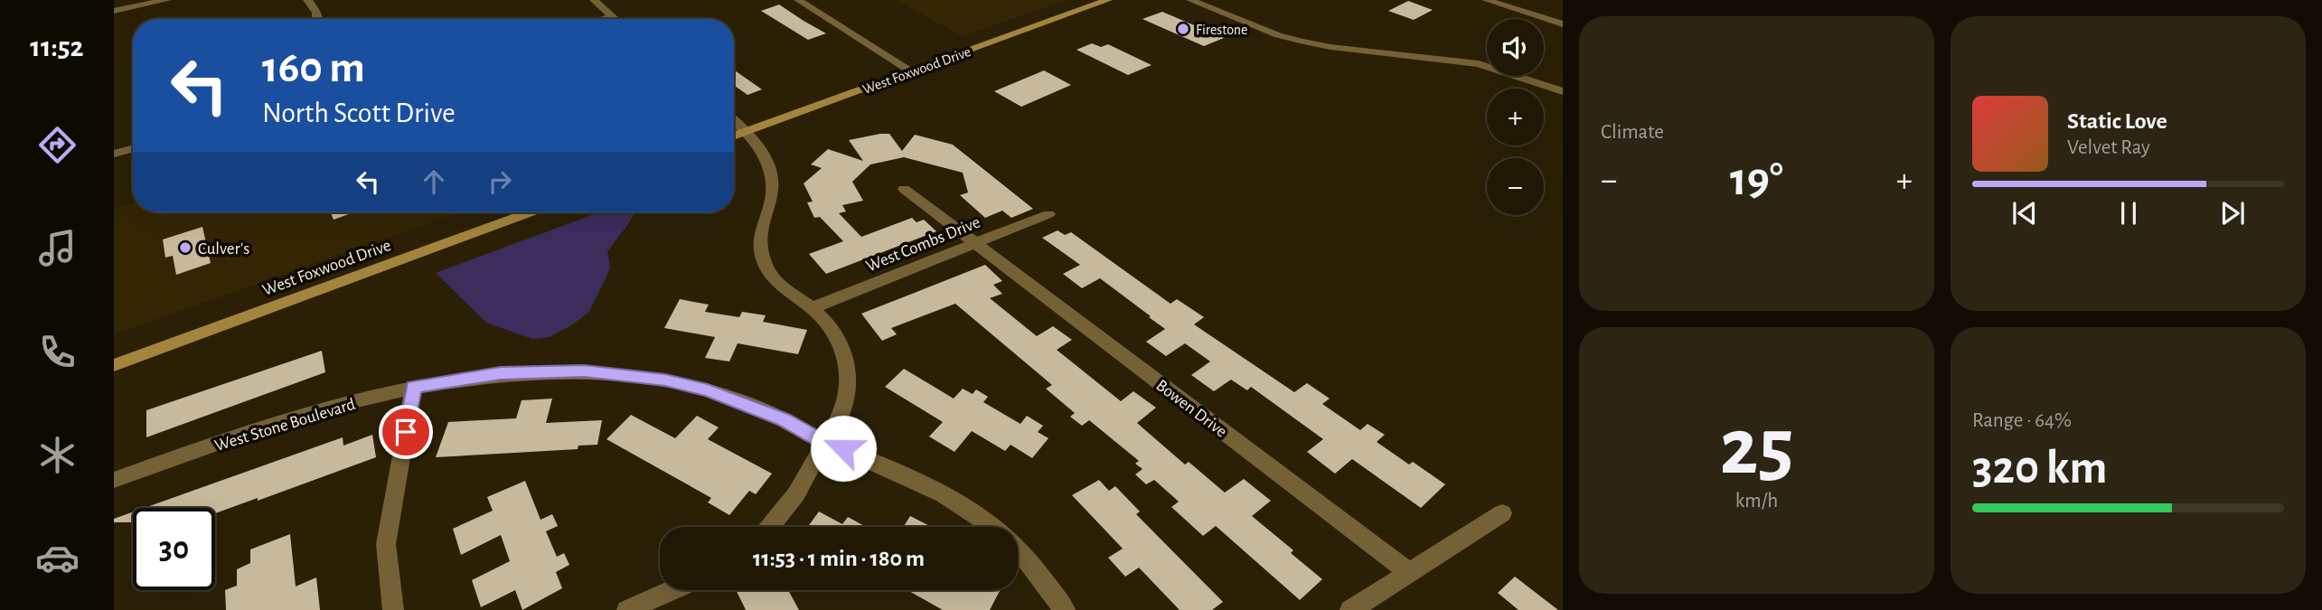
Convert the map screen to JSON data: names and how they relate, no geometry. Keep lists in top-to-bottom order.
{
  "streets": {
    "main road": ["West Foxwood Drive"],
    "street": ["West Combs Drive", "Bowen Drive", "West Stone Boulevard"]
  },
  "crossings": [
    ["West Combs Drive", "Bowen Drive"]
  ],
  "places": ["Firestone", "Culver's"],
  "page": {
    "tabs": "11:52",
    "tile": [
      "Climate",
      ["25", "km/h"],
      ["Range · 64%", "320 km"]
    ],
    "map_buttons": ["+", "−"],
    "turn": ["160 m", "North Scott Drive"],
    "song": ["Static Love", "Velvet Ray"],
    "heat": ["−", "19°", "+"],
    "limit": "30",
    "trip": "11:53 · 1 min · 180 m"
  }
}
